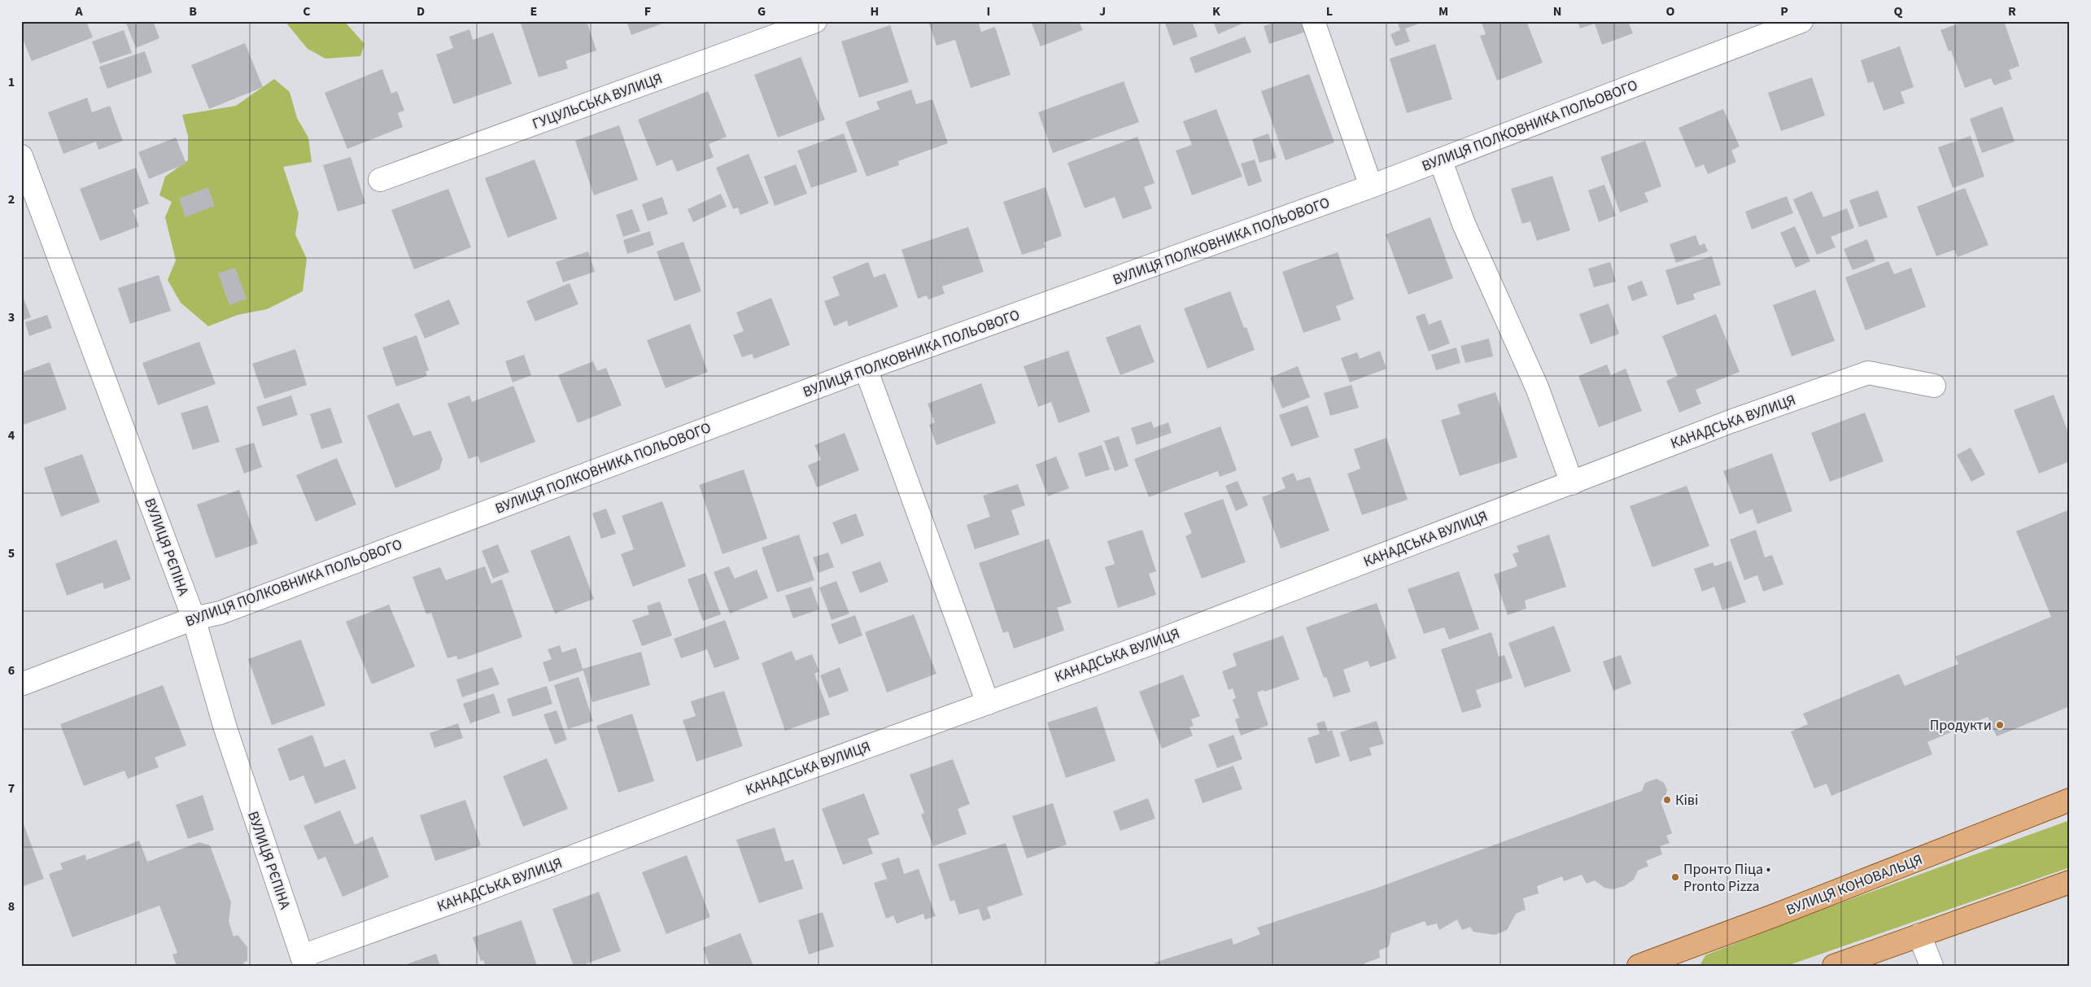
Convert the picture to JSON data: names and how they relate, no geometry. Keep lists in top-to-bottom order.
{
  "streets": {
    "main road": ["ВУЛИЦЯ КОНОВАЛЬЦЯ"],
    "street": [
      "ГУЦУЛЬСЬКА ВУЛИЦЯ",
      "ВУЛИЦЯ ПОЛКОВНИКА ПОЛЬОВОГО",
      "КАНАДСЬКА ВУЛИЦЯ",
      "ВУЛИЦЯ РЄПІНА"
    ]
  },
  "crossings": [
    ["ВУЛИЦЯ ПОЛКОВНИКА ПОЛЬОВОГО", "ВУЛИЦЯ РЄПІНА"],
    ["КАНАДСЬКА ВУЛИЦЯ", "ВУЛИЦЯ РЄПІНА"]
  ],
  "places": ["Продукти", "Ківі", "Пронто Піца • Pronto Pizza"],
  "grid": {
    "columns": [
      "A",
      "B",
      "C",
      "D",
      "E",
      "F",
      "G",
      "H",
      "I",
      "J",
      "K",
      "L",
      "M",
      "N",
      "O",
      "P",
      "Q",
      "R"
    ],
    "rows": [
      "1",
      "2",
      "3",
      "4",
      "5",
      "6",
      "7",
      "8"
    ]
  }
}
